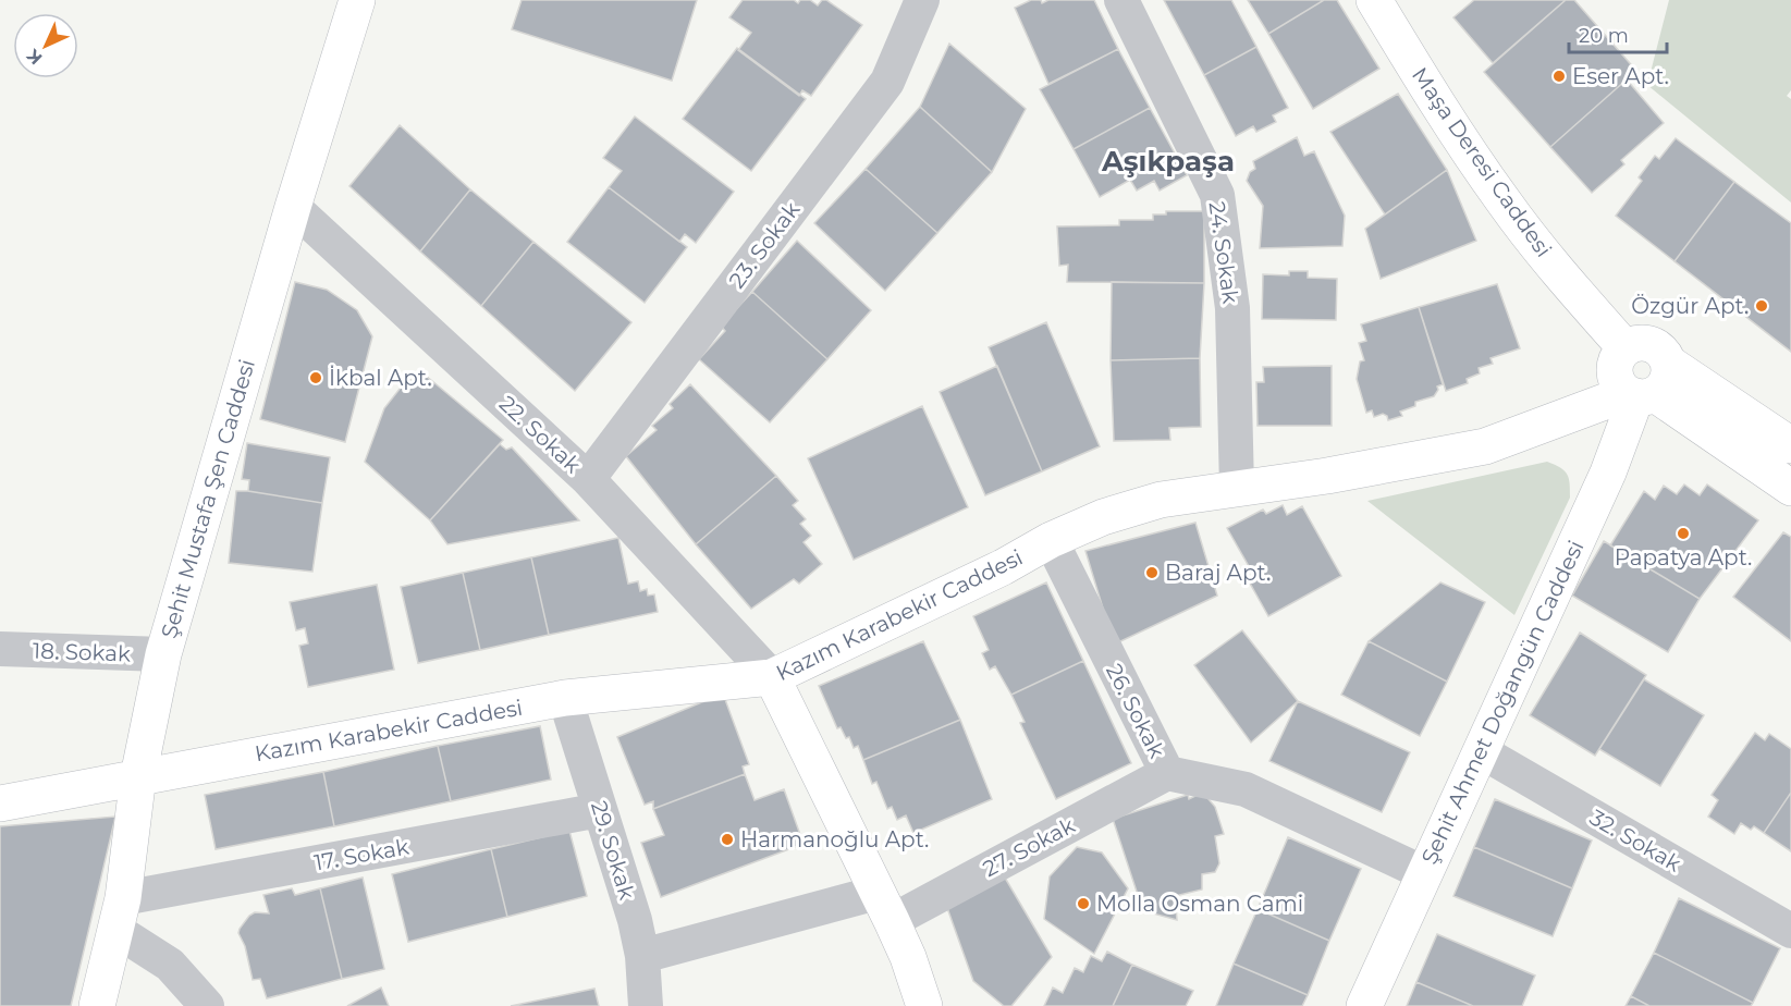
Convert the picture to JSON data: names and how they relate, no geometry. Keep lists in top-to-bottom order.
{
  "streets": {
    "street": [
      "Maşa Deresi Caddesi",
      "23. Sokak",
      "24. Sokak",
      "22. Sokak",
      "Şehit Mustafa Şen Caddesi",
      "Kazım Karabekir Caddesi",
      "18. Sokak",
      "Şehit Ahmet Doğangün Caddesi",
      "26. Sokak",
      "32. Sokak",
      "27. Sokak",
      "29. Sokak",
      "17. Sokak"
    ]
  },
  "crossings": [
    ["Maşa Deresi Caddesi", "Kazım Karabekir Caddesi"],
    ["Maşa Deresi Caddesi", "Şehit Ahmet Doğangün Caddesi"],
    ["23. Sokak", "22. Sokak"],
    ["24. Sokak", "Kazım Karabekir Caddesi"],
    ["22. Sokak", "Şehit Mustafa Şen Caddesi"],
    ["22. Sokak", "Kazım Karabekir Caddesi"],
    ["Şehit Mustafa Şen Caddesi", "Kazım Karabekir Caddesi"],
    ["Şehit Mustafa Şen Caddesi", "18. Sokak"],
    ["Şehit Mustafa Şen Caddesi", "17. Sokak"],
    ["Kazım Karabekir Caddesi", "Şehit Ahmet Doğangün Caddesi"],
    ["Kazım Karabekir Caddesi", "26. Sokak"],
    ["Kazım Karabekir Caddesi", "29. Sokak"],
    ["Şehit Ahmet Doğangün Caddesi", "26. Sokak"],
    ["Şehit Ahmet Doğangün Caddesi", "32. Sokak"],
    ["26. Sokak", "27. Sokak"],
    ["27. Sokak", "29. Sokak"],
    ["29. Sokak", "17. Sokak"]
  ],
  "districts": ["Aşıkpaşa"],
  "places": [
    "Eser Apt.",
    "Özgür Apt.",
    "İkbal Apt.",
    "Papatya Apt.",
    "Baraj Apt.",
    "Harmanoğlu Apt.",
    "Molla Osman Cami"
  ],
  "scale_bar": "20 m",
  "north": "bottom left"
}
